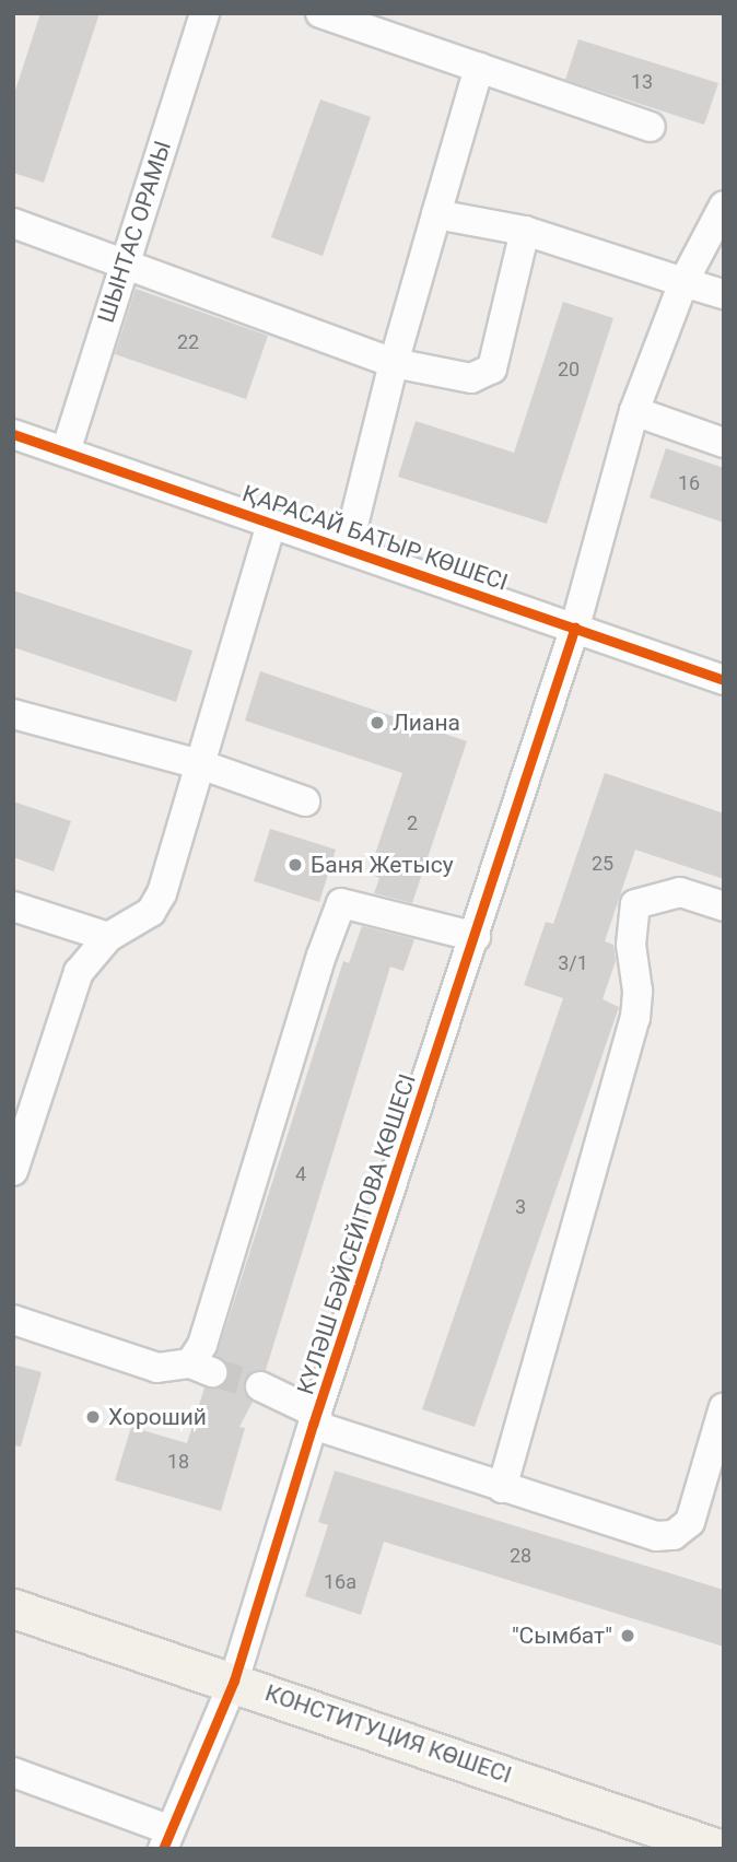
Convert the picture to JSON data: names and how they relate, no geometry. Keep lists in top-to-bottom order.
{
  "streets": {
    "main road": ["КОНСТИТУЦИЯ КӨШЕСІ"],
    "street": ["ШЫНТАС ОРАМЫ", "ҚАРАСАЙ БАТЫР КӨШЕСІ", "КҮЛӘШ БӘЙСЕЙІТОВА КӨШЕСІ"]
  },
  "crossings": [
    ["ШЫНТАС ОРАМЫ", "ҚАРАСАЙ БАТЫР КӨШЕСІ"],
    ["ҚАРАСАЙ БАТЫР КӨШЕСІ", "КҮЛӘШ БӘЙСЕЙІТОВА КӨШЕСІ"],
    ["КҮЛӘШ БӘЙСЕЙІТОВА КӨШЕСІ", "КОНСТИТУЦИЯ КӨШЕСІ"]
  ],
  "places": [
    "Лиана",
    "Баня Жетысу",
    "Хороший",
    "\"Сымбат\""
  ],
  "house_numbers": [
    "13",
    "22",
    "20",
    "16",
    "2",
    "25",
    "3/1",
    "4",
    "3",
    "18",
    "28",
    "16а"
  ]
}
